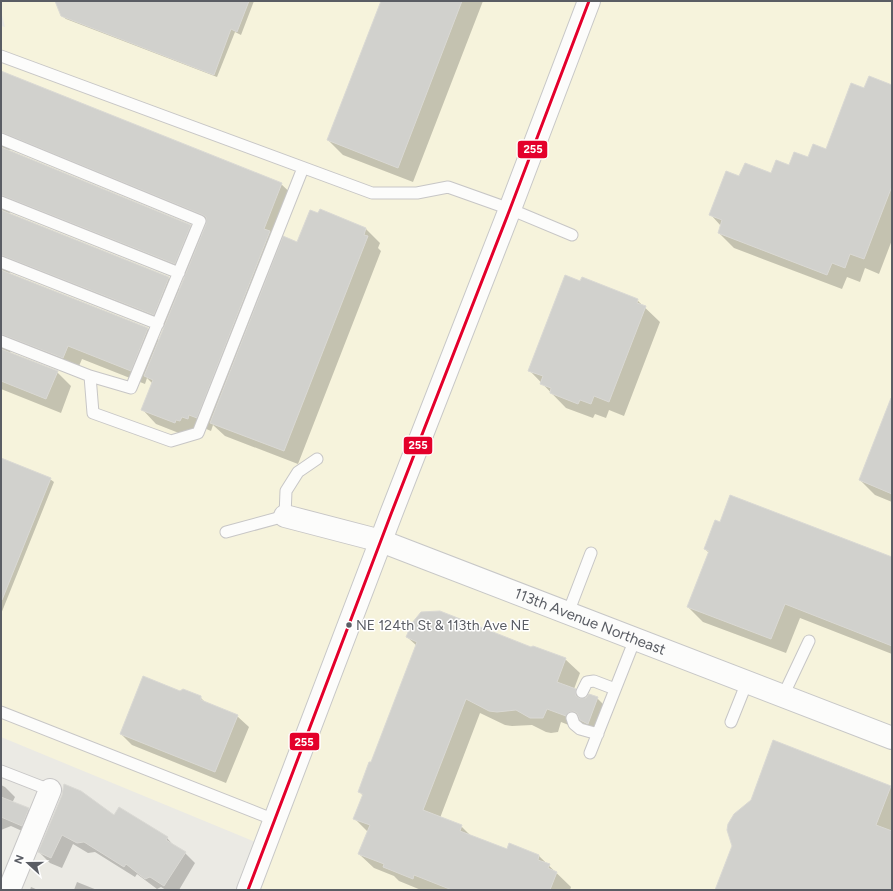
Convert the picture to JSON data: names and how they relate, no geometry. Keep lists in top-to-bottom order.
{
  "streets": {
    "main road": ["113th Avenue Northeast"]
  },
  "places": ["NE 124th St & 113th Ave NE"],
  "lines": ["transit line 255"],
  "north": "left"
}
